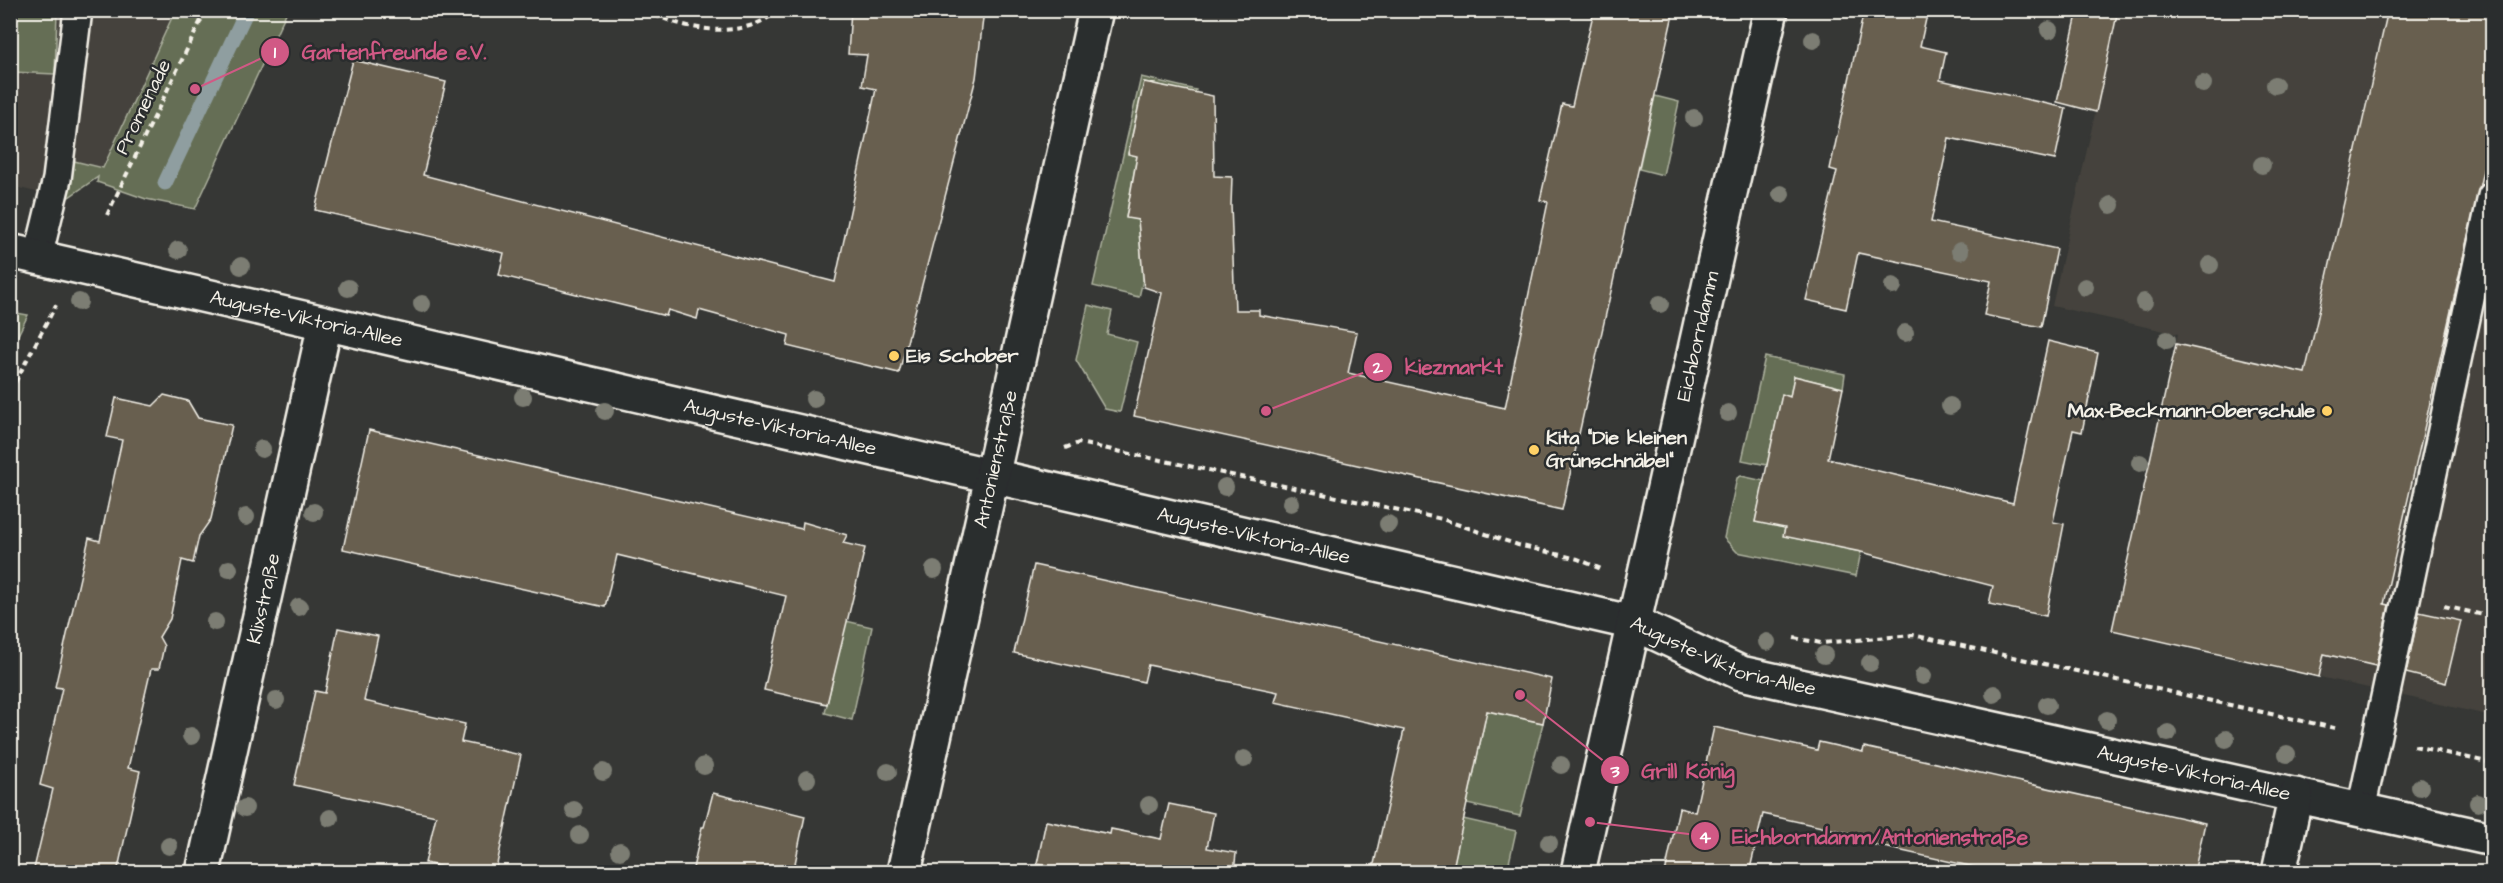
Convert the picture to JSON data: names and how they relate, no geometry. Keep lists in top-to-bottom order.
{
  "streets": {
    "street": [
      "Auguste-Viktoria-Allee",
      "Eichborndamm",
      "Antonienstraße",
      "Klixstraße"
    ],
    "path": ["Promenade"]
  },
  "crossings": [
    ["Auguste-Viktoria-Allee", "Eichborndamm"],
    ["Auguste-Viktoria-Allee", "Antonienstraße"],
    ["Auguste-Viktoria-Allee", "Klixstraße"]
  ],
  "places": [
    "Gartenfreunde e.V.",
    "Eis Schober",
    "kiezmarkt",
    "Max-Beckmann-Oberschule",
    "Kita \"Die kleinen Grünschnäbel\"",
    "Grill König",
    "Eichborndamm/Antonienstraße"
  ]
}
